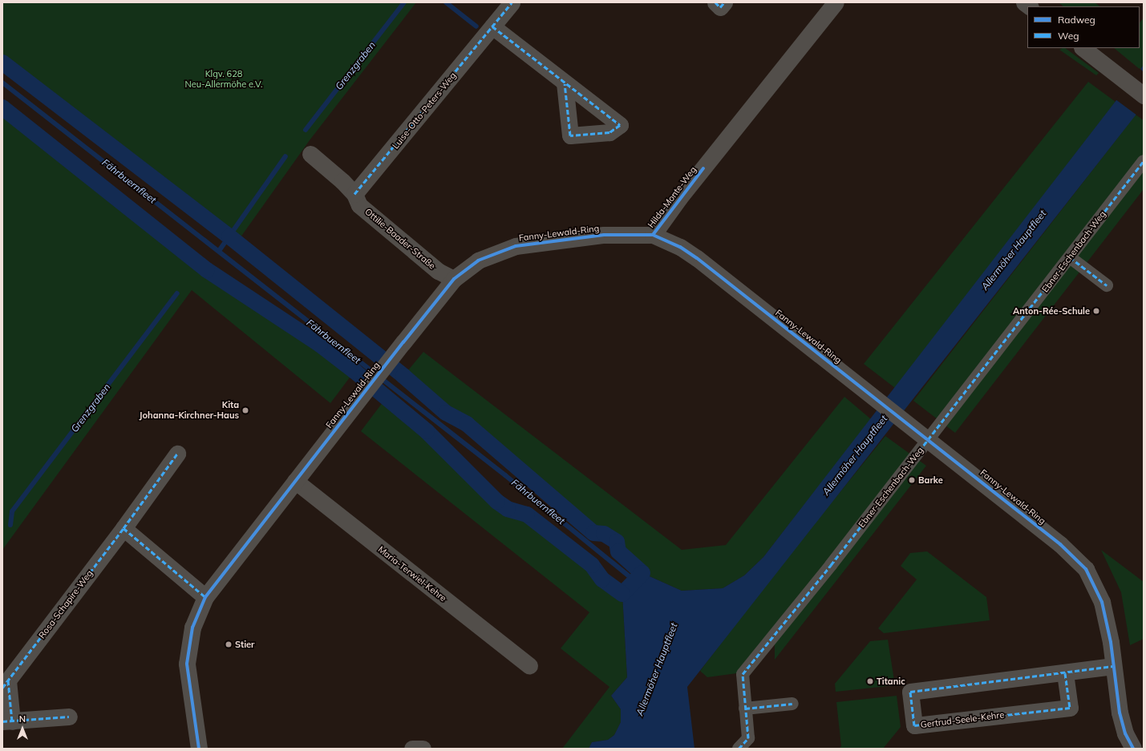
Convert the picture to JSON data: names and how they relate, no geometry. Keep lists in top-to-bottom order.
{
  "streets": {
    "street": [
      "Luise-Otto-Peters-Weg",
      "Hilda-Monte-Weg",
      "Fanny-Lewald-Ring",
      "Ottilie-Baader-Straße",
      "Ebner-Eschenbach-Weg",
      "Maria-Terwiel-Kehre",
      "Rosa-Schapire-Weg",
      "Gertrud-Seele-Kehre"
    ]
  },
  "crossings": [
    ["Luise-Otto-Peters-Weg", "Ottilie-Baader-Straße"],
    ["Hilda-Monte-Weg", "Fanny-Lewald-Ring"],
    ["Fanny-Lewald-Ring", "Ottilie-Baader-Straße"],
    ["Fanny-Lewald-Ring", "Ebner-Eschenbach-Weg"],
    ["Fanny-Lewald-Ring", "Maria-Terwiel-Kehre"],
    ["Fanny-Lewald-Ring", "Gertrud-Seele-Kehre"]
  ],
  "water": ["Grenzgraben", "Fährbuernfleet", "Allermöher Hauptfleet"],
  "parks": ["Klgv. 628 Neu-Allermöhe e.V."],
  "places": [
    "Anton-Rée-Schule",
    "Kita Johanna-Kirchner-Haus",
    "Barke",
    "Stier",
    "Titanic"
  ],
  "legend": ["Radweg", "Weg"],
  "north": "top"
}
